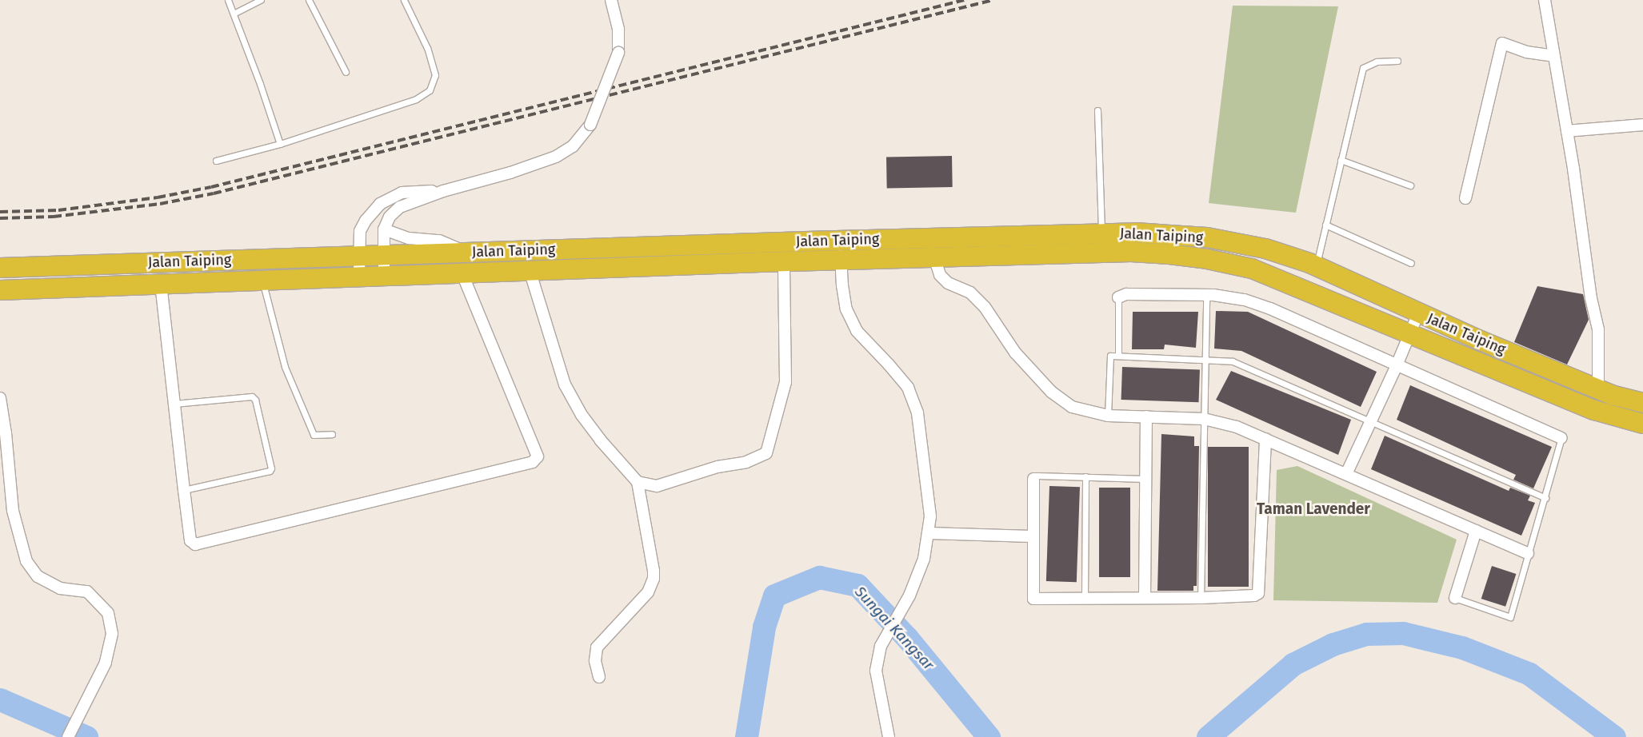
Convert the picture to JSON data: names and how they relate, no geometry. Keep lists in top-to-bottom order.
{
  "streets": {
    "highway": ["Jalan Taiping"]
  },
  "districts": ["Taman Lavender"],
  "water": ["Sungai Kangsar"]
}
